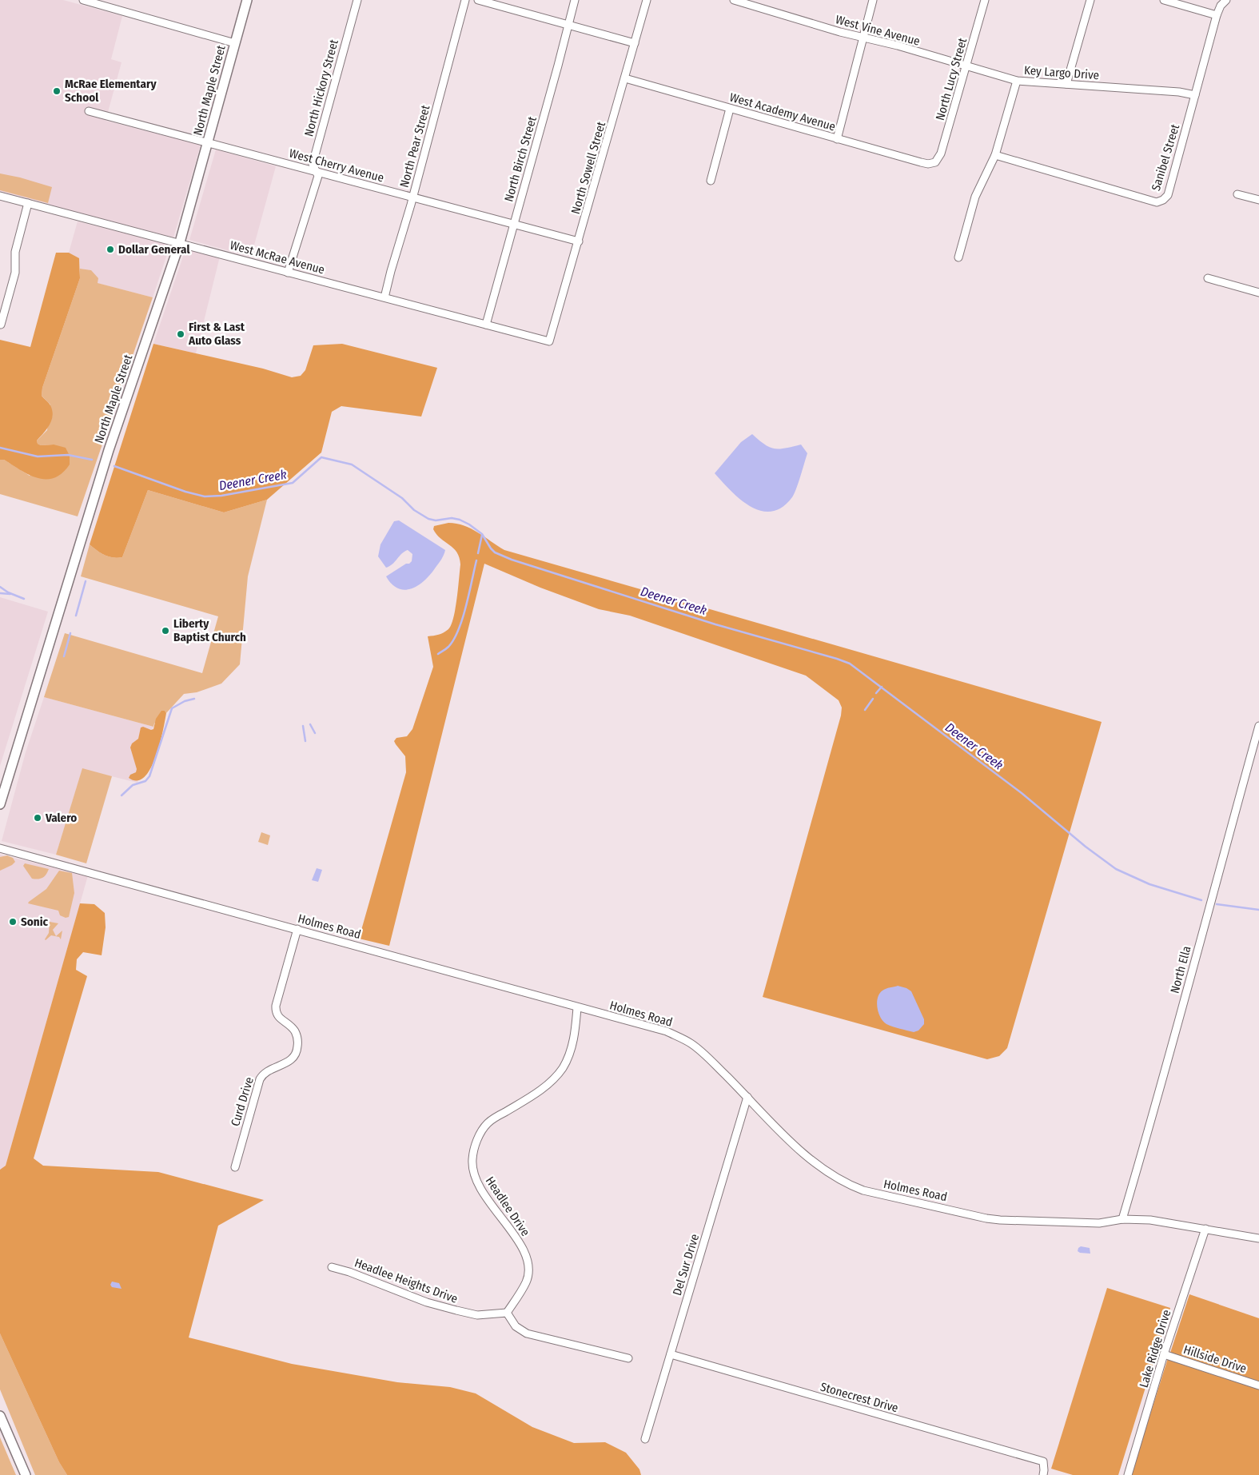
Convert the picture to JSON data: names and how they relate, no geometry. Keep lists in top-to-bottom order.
{
  "streets": {
    "main road": ["North Maple Street"],
    "street": [
      "West Vine Avenue",
      "Key Largo Drive",
      "North Lucy Street",
      "North Hickory Street",
      "West Academy Avenue",
      "North Pear Street",
      "Sanibel Street",
      "North Birch Street",
      "West Cherry Avenue",
      "North Sowell Street",
      "West McRae Avenue",
      "Holmes Road",
      "North Ella",
      "Curd Drive",
      "Headlee Drive",
      "Del Sur Drive",
      "Headlee Heights Drive",
      "Lake Ridge Drive",
      "Hillside Drive",
      "Stonecrest Drive"
    ]
  },
  "crossings": [
    ["West Vine Avenue", "Key Largo Drive"],
    ["West Vine Avenue", "North Lucy Street"],
    ["Key Largo Drive", "Sanibel Street"],
    ["North Lucy Street", "West Academy Avenue"],
    ["North Hickory Street", "West Cherry Avenue"],
    ["North Hickory Street", "West McRae Avenue"],
    ["North Maple Street", "West Cherry Avenue"],
    ["North Maple Street", "West McRae Avenue"],
    ["West Academy Avenue", "North Sowell Street"],
    ["North Pear Street", "West Cherry Avenue"],
    ["North Pear Street", "West McRae Avenue"],
    ["North Birch Street", "West Cherry Avenue"],
    ["North Birch Street", "West McRae Avenue"],
    ["West Cherry Avenue", "North Sowell Street"],
    ["North Sowell Street", "West McRae Avenue"],
    ["Holmes Road", "North Ella"],
    ["Holmes Road", "Curd Drive"],
    ["Holmes Road", "Headlee Drive"],
    ["Holmes Road", "Del Sur Drive"],
    ["Holmes Road", "Lake Ridge Drive"],
    ["Headlee Drive", "Headlee Heights Drive"],
    ["Del Sur Drive", "Stonecrest Drive"],
    ["Lake Ridge Drive", "Hillside Drive"]
  ],
  "water": ["Deener Creek"],
  "places": [
    "McRae Elementary School",
    "Dollar General",
    "First & Last Auto Glass",
    "Liberty Baptist Church",
    "Valero",
    "Sonic"
  ]
}
